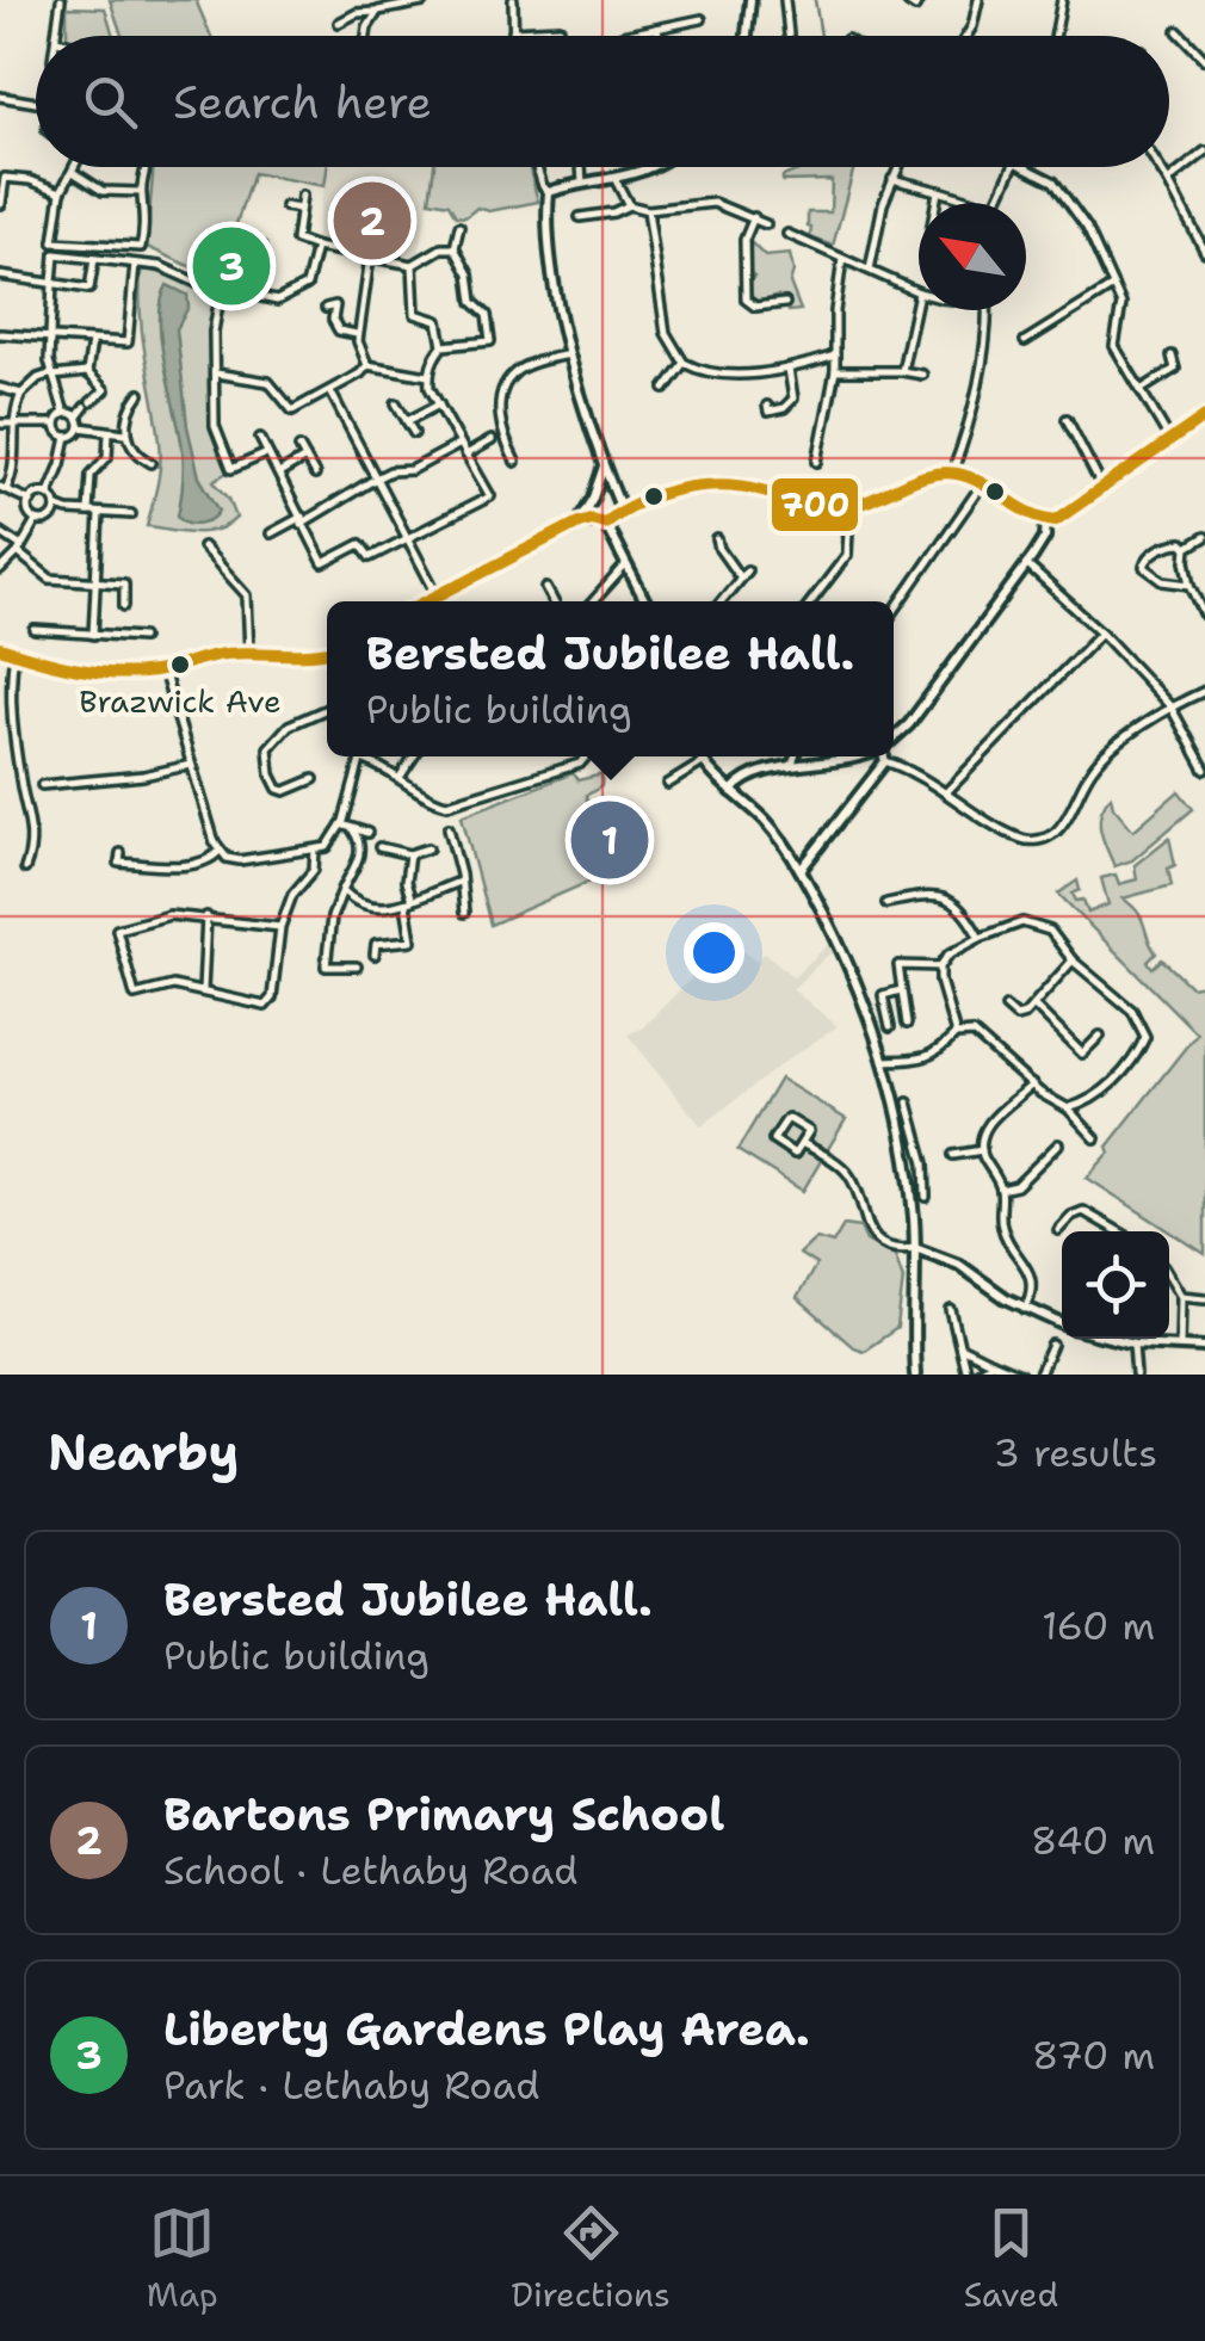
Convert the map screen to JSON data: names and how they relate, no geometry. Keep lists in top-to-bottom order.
{
  "places": ["Brazwick Ave"],
  "lines": ["transit line 700"],
  "north": "top left",
  "page": {
    "search": "Search here",
    "pins": ["2", "3", "1"],
    "popup": ["Bersted Jubilee Hall.", "Public building"],
    "heading": ["Nearby", "3 results"],
    "list": [
      {
        "mark": "1",
        "name": "Bersted Jubilee Hall.",
        "note": "Public building",
        "value": "160 m"
      },
      {
        "mark": "2",
        "name": "Bartons Primary School",
        "note": "School · Lethaby Road",
        "value": "840 m"
      },
      {
        "mark": "3",
        "name": "Liberty Gardens Play Area.",
        "note": "Park · Lethaby Road",
        "value": "870 m"
      }
    ],
    "nav": ["Map", "Directions", "Saved"]
  }
}
